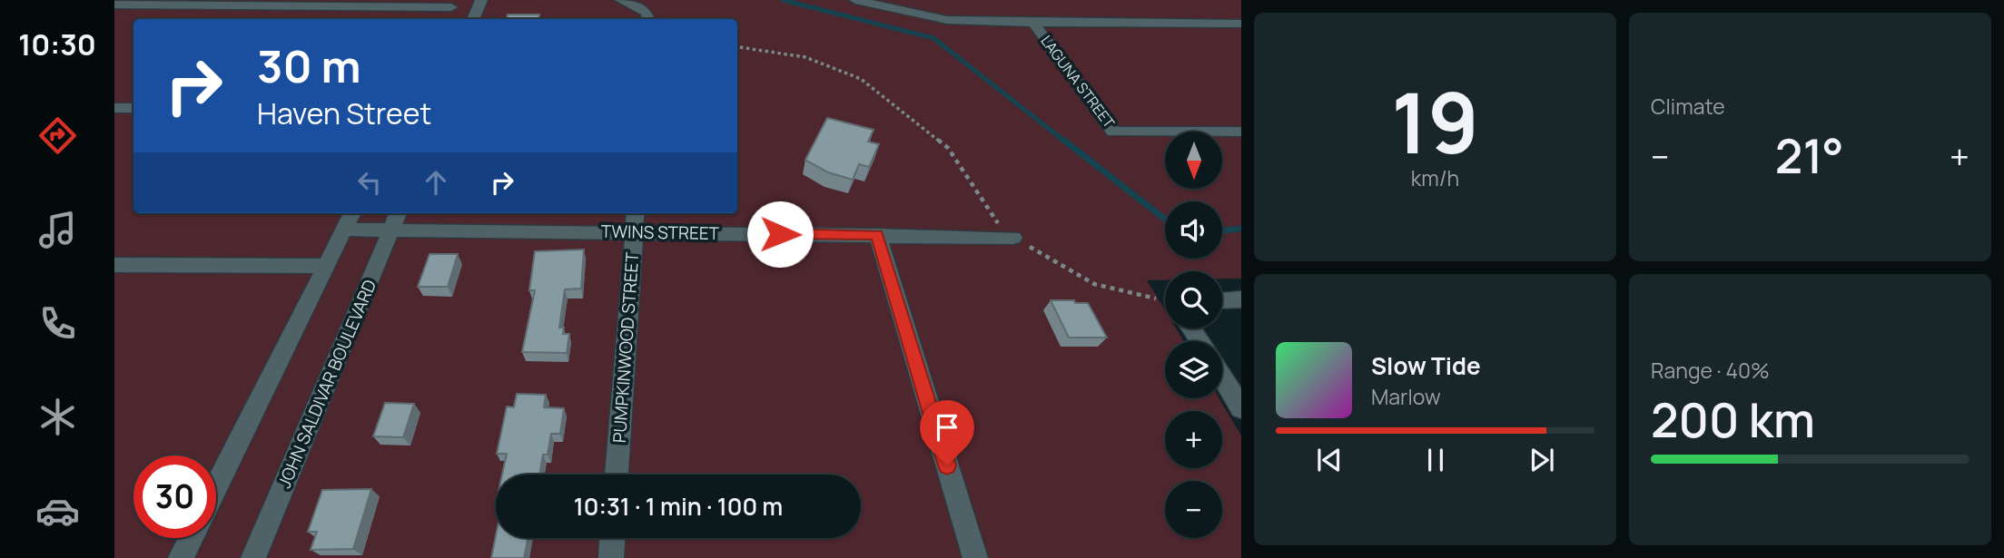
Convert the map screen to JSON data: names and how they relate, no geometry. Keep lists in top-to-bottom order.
{
  "streets": {
    "street": [
      "LAGUNA STREET",
      "TWINS STREET",
      "PUMPKINWOOD STREET",
      "JOHN SALDIVAR BOULEVARD"
    ]
  },
  "crossings": [
    ["TWINS STREET", "PUMPKINWOOD STREET"],
    ["TWINS STREET", "JOHN SALDIVAR BOULEVARD"]
  ],
  "north": "bottom",
  "page": {
    "tabs": "10:30",
    "tile": [
      ["19", "km/h"],
      "Climate",
      ["Range · 40%", "200 km"]
    ],
    "turn": ["30 m", "Haven Street"],
    "heat": ["−", "21°", "+"],
    "map_buttons": ["+", "−"],
    "song": ["Slow Tide", "Marlow"],
    "limit": "30",
    "trip": "10:31 · 1 min · 100 m"
  }
}
